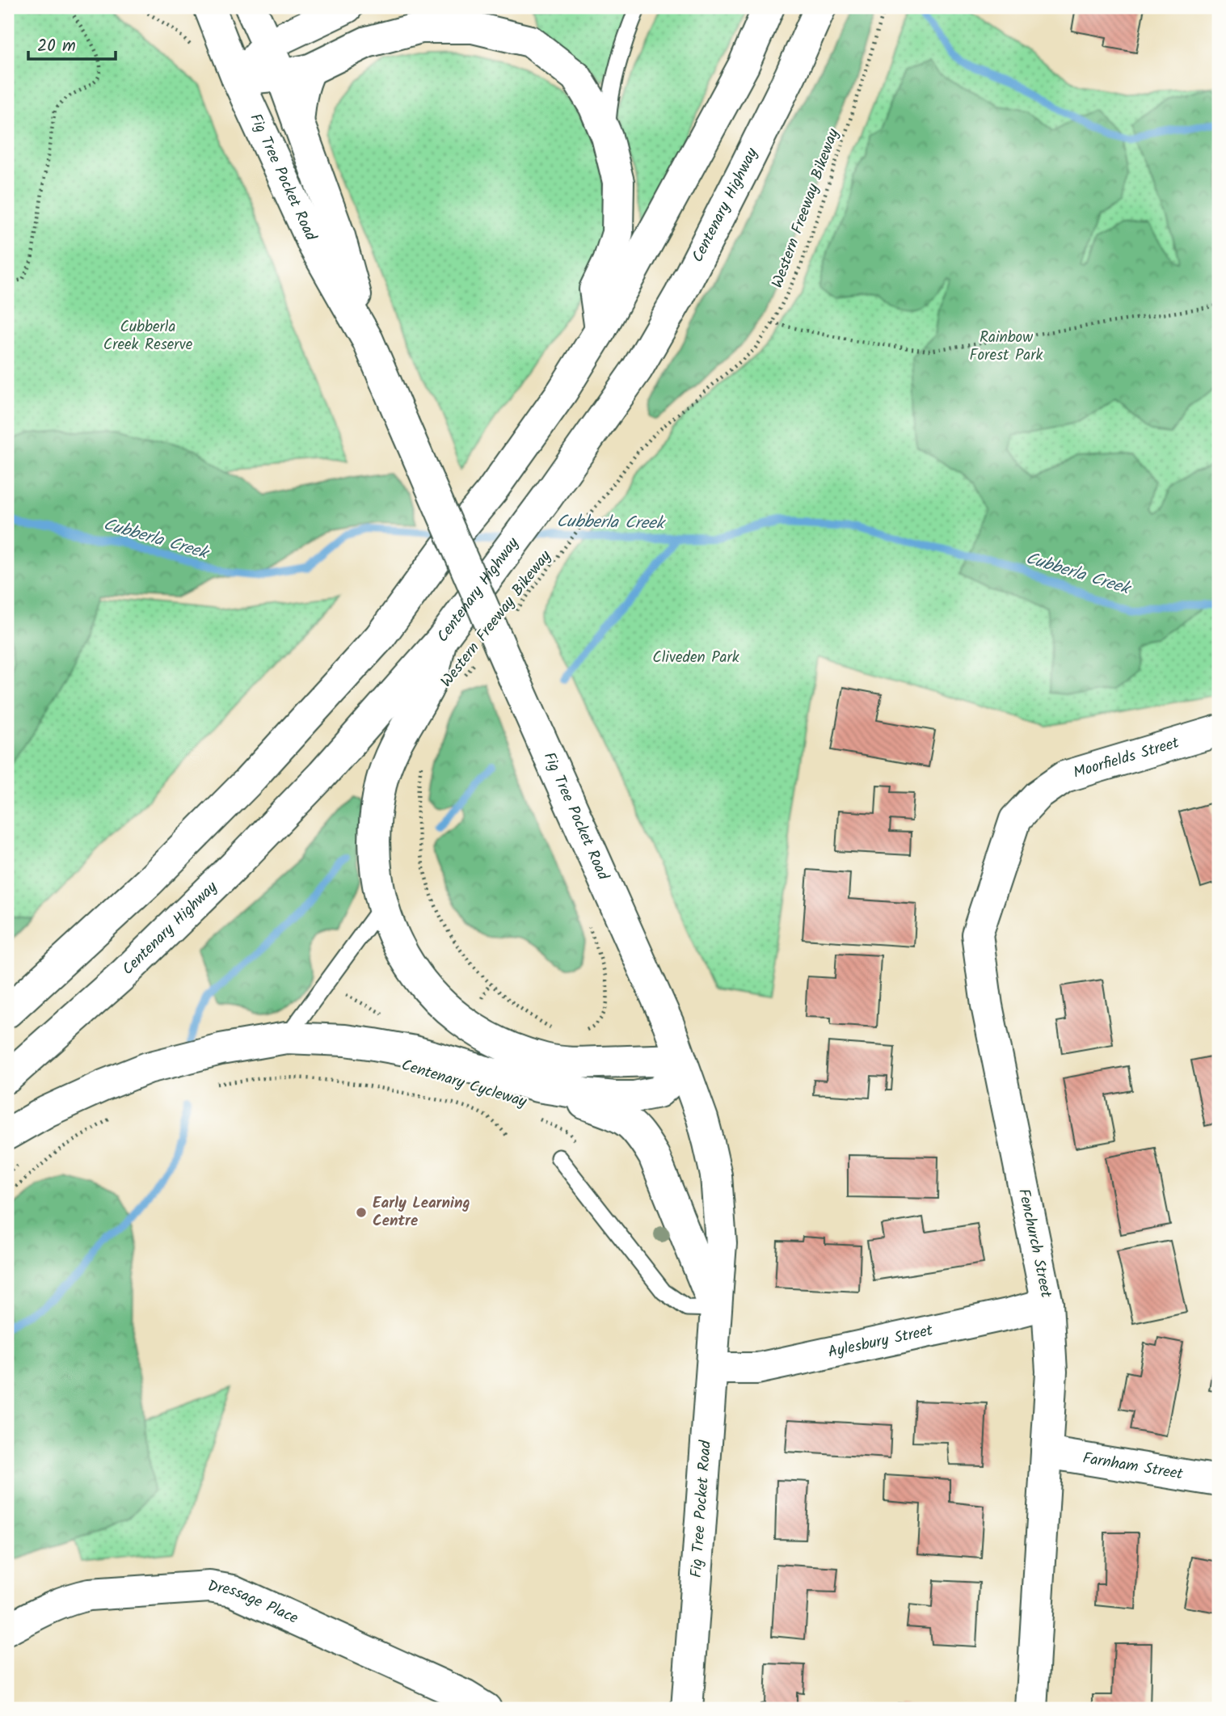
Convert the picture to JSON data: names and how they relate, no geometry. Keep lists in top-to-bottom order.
{
  "streets": {
    "main road": [
      "Fig Tree Pocket Road",
      "Centenary Highway",
      "Moorfields Street",
      "Fenchurch Street",
      "Aylesbury Street",
      "Farnham Street",
      "Dressage Place"
    ],
    "path": ["Western Freeway Bikeway", "Centenary Cycleway"]
  },
  "crossings": [
    ["Fig Tree Pocket Road", "Aylesbury Street"],
    ["Moorfields Street", "Fenchurch Street"],
    ["Fenchurch Street", "Aylesbury Street"],
    ["Fenchurch Street", "Farnham Street"]
  ],
  "water": ["Cubberla Creek"],
  "parks": ["Cubberla Creek Reserve", "Rainbow Forest Park", "Cliveden Park"],
  "places": ["Early Learning Centre"],
  "scale_bar": "20 m"
}
